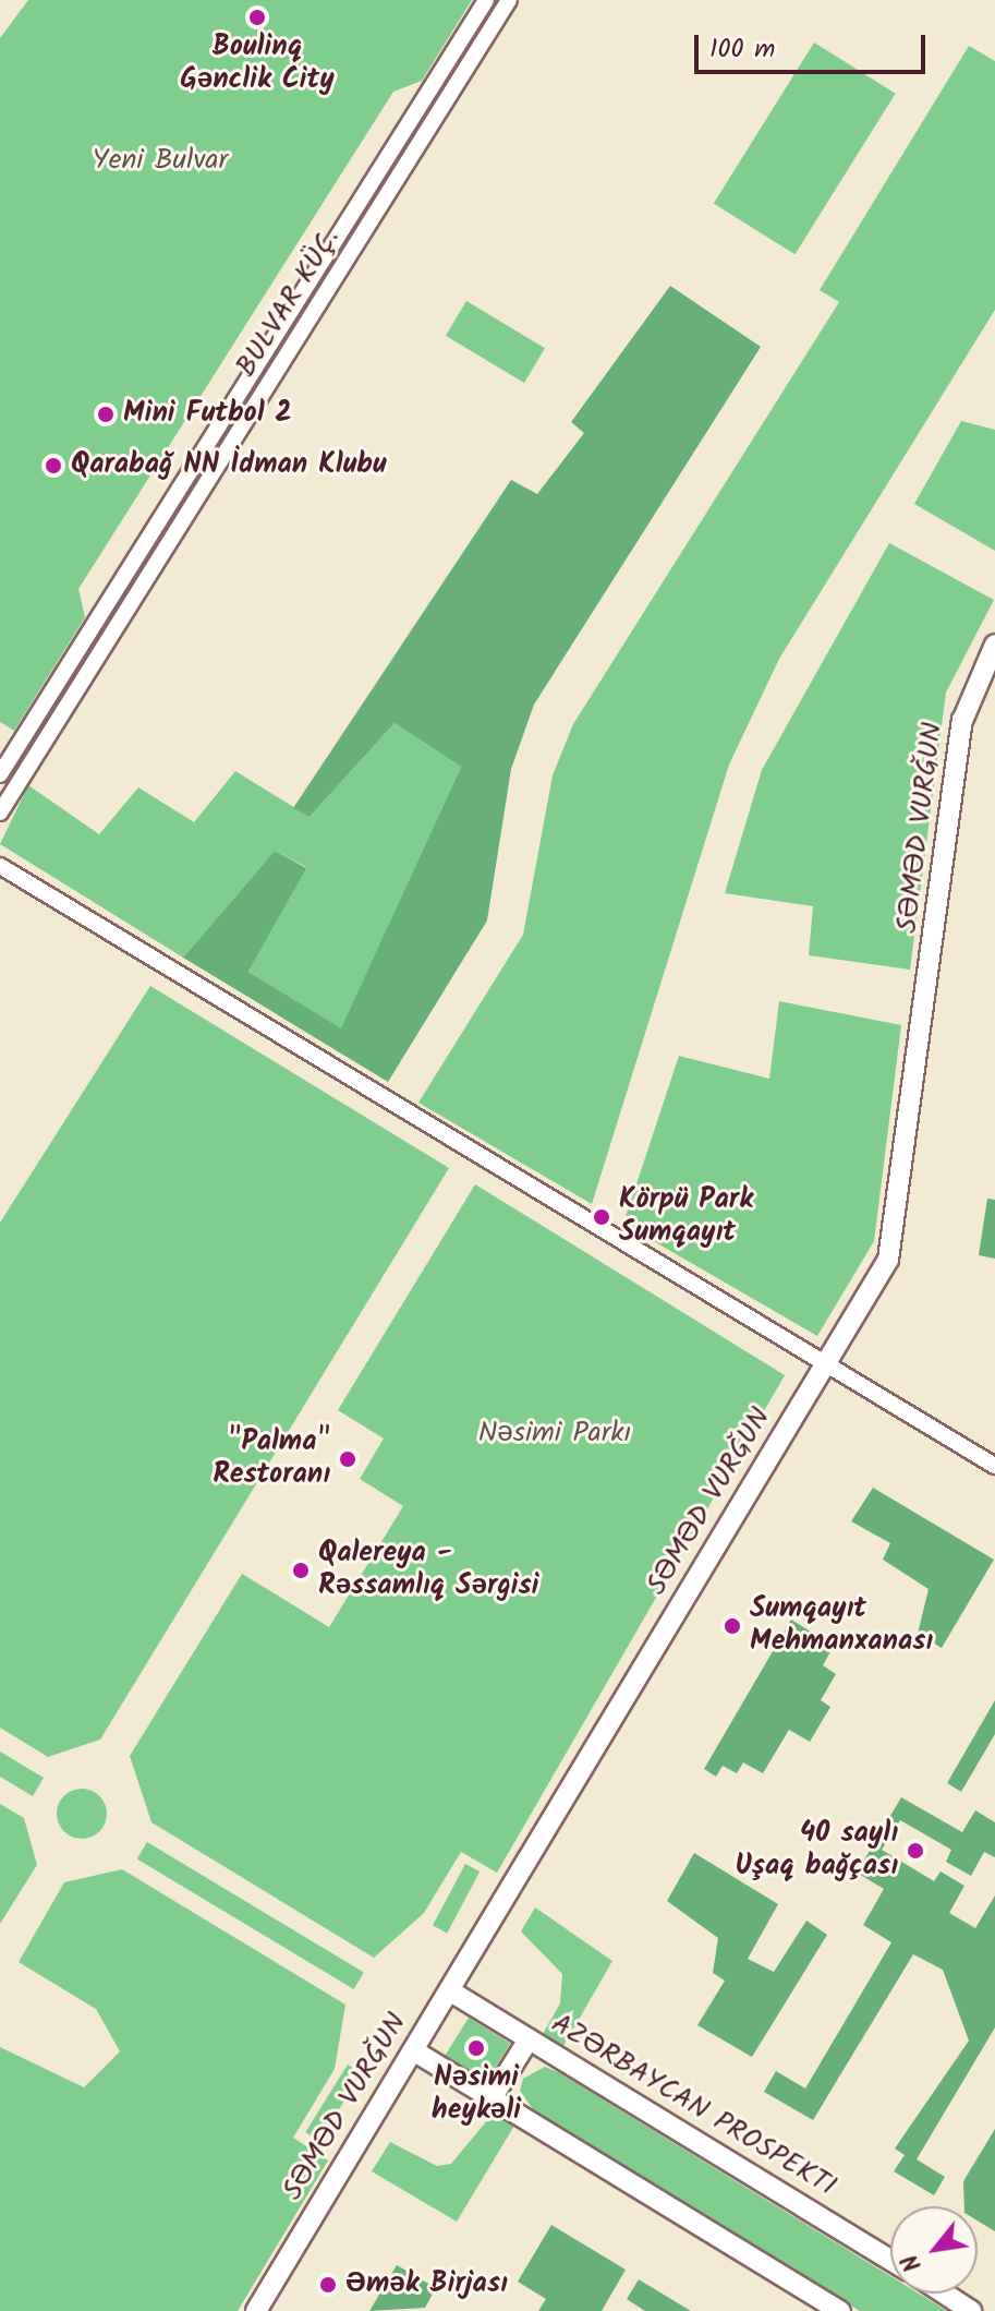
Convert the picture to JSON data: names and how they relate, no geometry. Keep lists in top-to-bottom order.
{
  "streets": {
    "main road": ["SƏMƏD VURĞUN", "AZƏRBAYCAN PROSPEKTI"],
    "street": ["BULVAR KÜÇ."]
  },
  "crossings": [
    ["SƏMƏD VURĞUN", "AZƏRBAYCAN PROSPEKTI"]
  ],
  "parks": ["Yeni Bulvar", "Nəsimi Parkı"],
  "places": [
    "Boulinq Gənclik City",
    "Mini Futbol 2",
    "Qarabağ NN İdman Klubu",
    "Körpü Park Sumqayıt",
    "\"Palma\" Restoranı",
    "Qalereya - Rəssamlıq Sərgisi",
    "Sumqayıt Mehmanxanası",
    "40 saylı Uşaq bağçası",
    "Nəsimi heykəli",
    "Əmək Birjası"
  ],
  "scale_bar": "100 m",
  "north": "bottom left"
}
